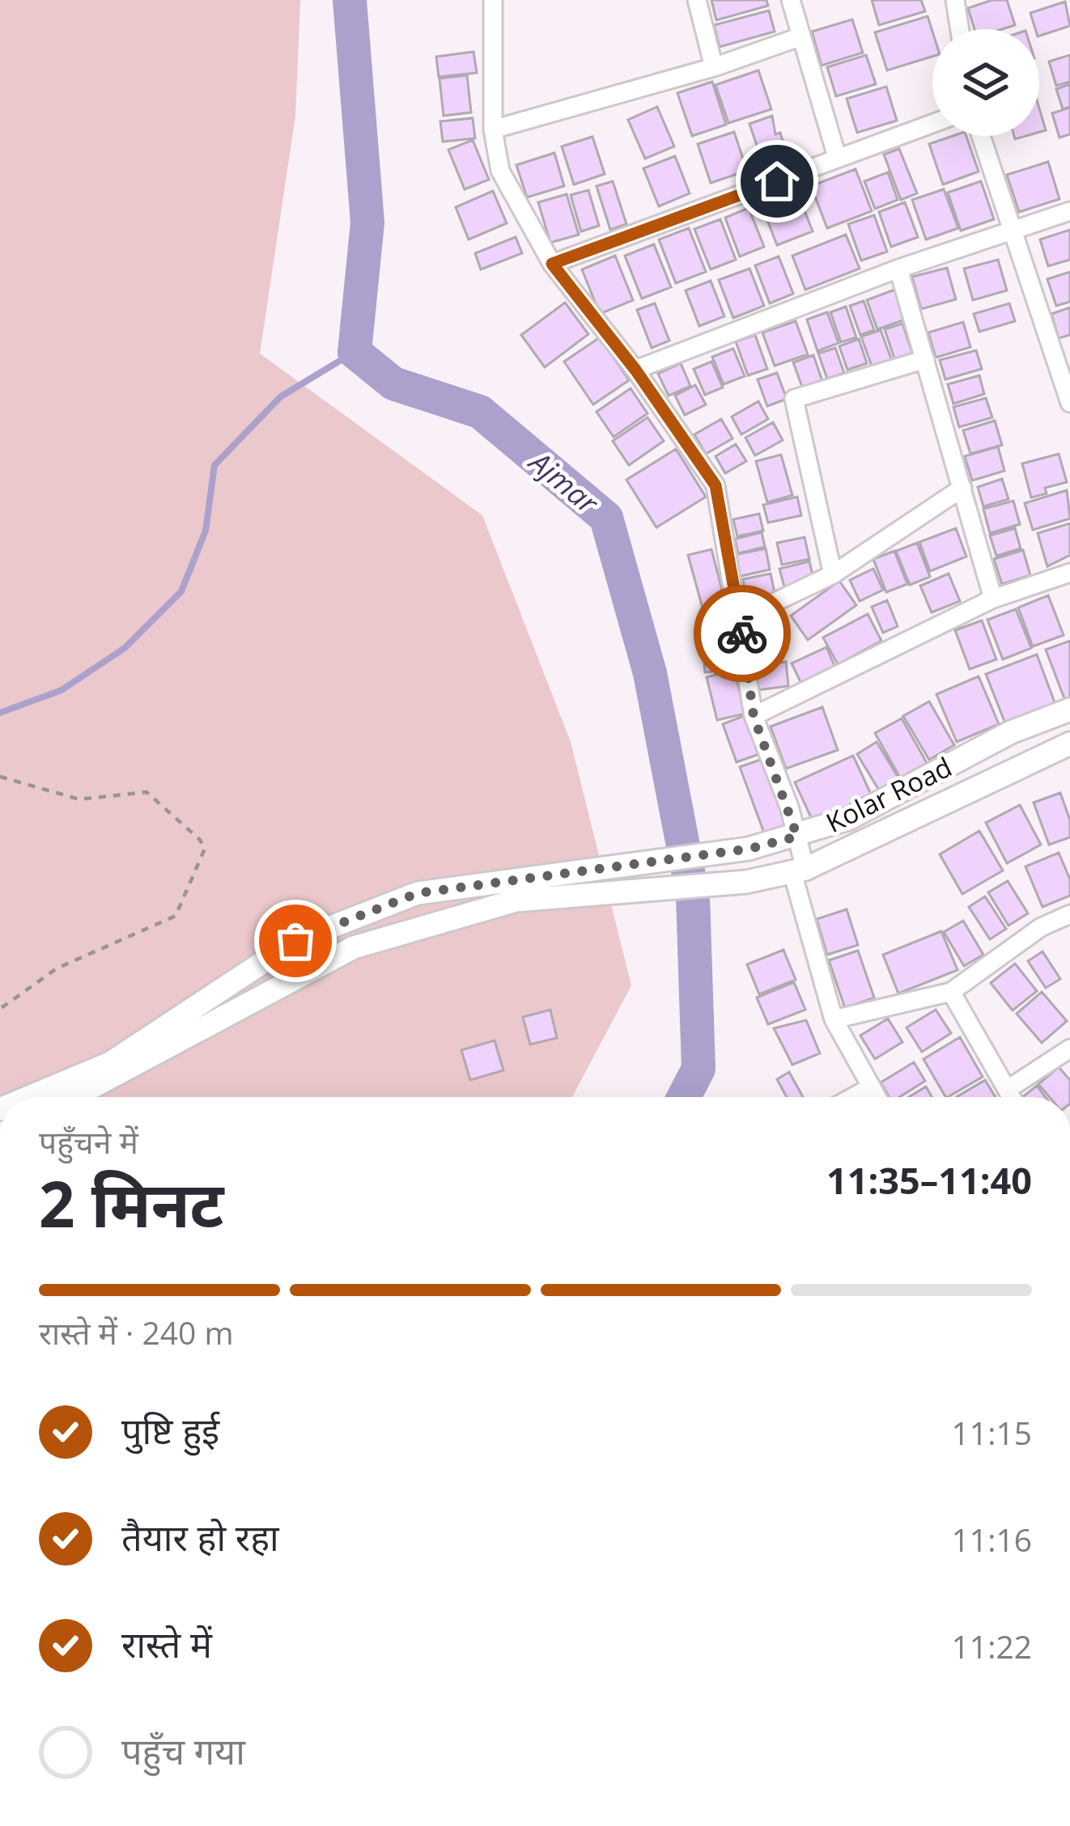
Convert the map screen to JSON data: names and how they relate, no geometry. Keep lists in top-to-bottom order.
{
  "streets": {
    "main road": ["Kolar Road"]
  },
  "water": ["Ajmar"],
  "page": {
    "heading": ["2 मिनट", "पहुँचने में", "11:35–11:40"],
    "bar": "रास्ते में · 240 m",
    "list": [
      ["पुष्टि हुई", "11:15"],
      ["तैयार हो रहा", "11:16"],
      ["रास्ते में", "11:22"],
      "पहुँच गया"
    ]
  }
}
